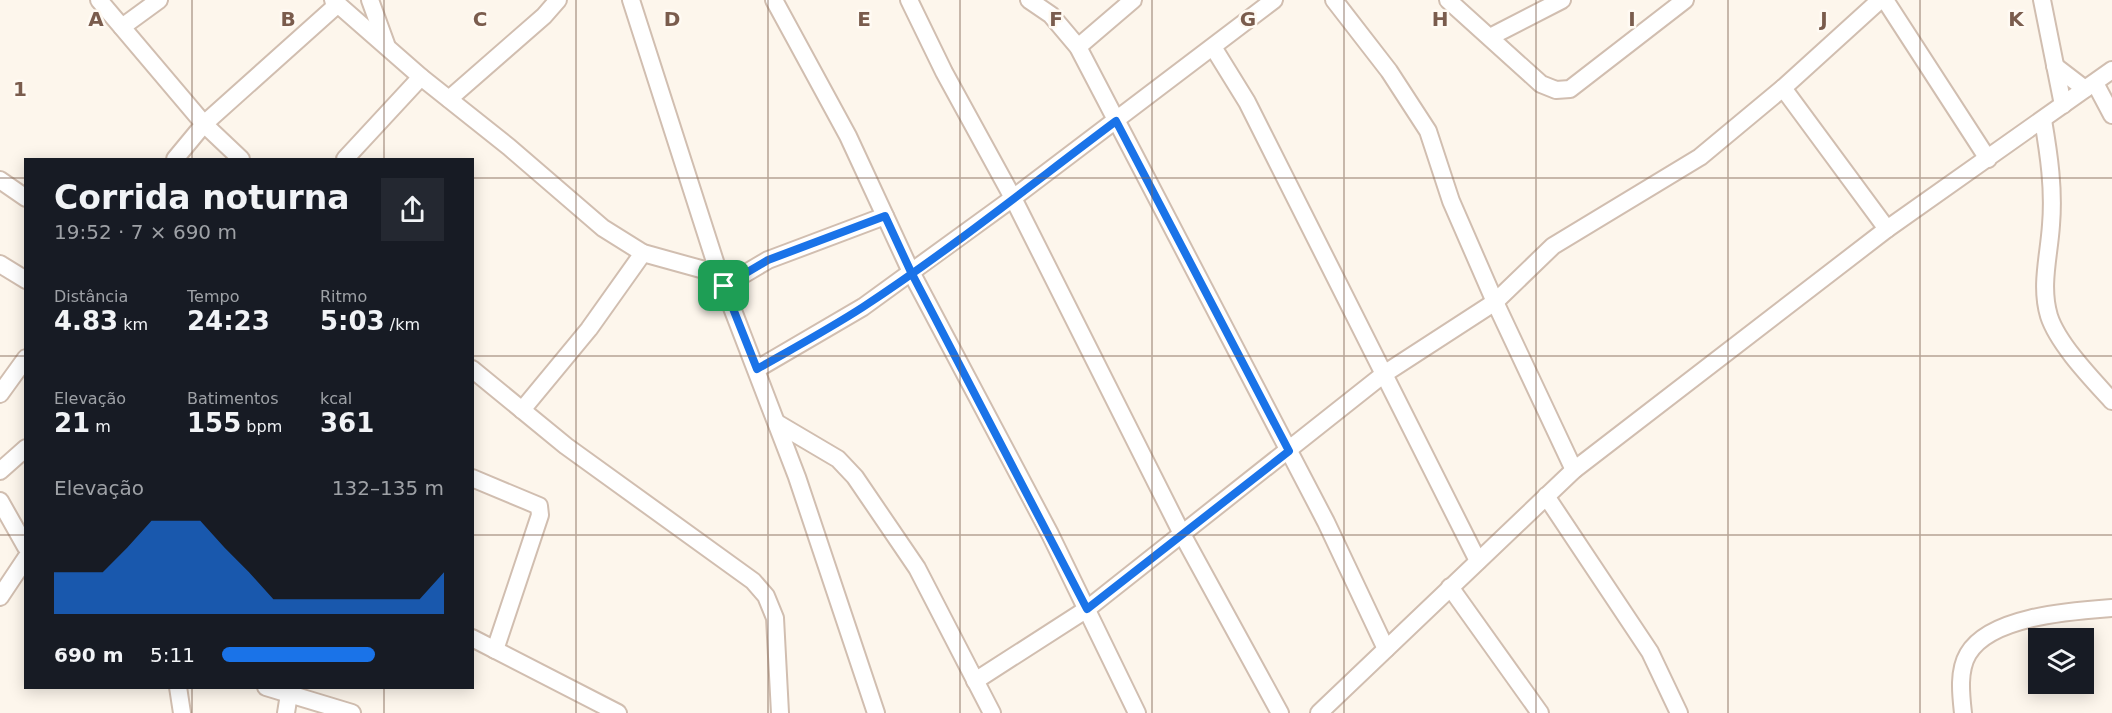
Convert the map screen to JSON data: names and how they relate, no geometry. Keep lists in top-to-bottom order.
{
  "page": {
    "heading": ["Corrida noturna", "19:52 · 7 × 690 m"],
    "stats": [
      ["Distância", "4.83 km"],
      ["Tempo", "24:23"],
      ["Ritmo", "5:03 /km"],
      ["Elevação", "21 m"],
      ["Batimentos", "155 bpm"],
      ["kcal", "361"]
    ],
    "chart": ["Elevação", "132–135 m"],
    "list": [
      {
        "name": "690 m",
        "note": "5:11"
      }
    ]
  },
  "grid": {
    "columns": [
      "A",
      "B",
      "C",
      "D",
      "E",
      "F",
      "G",
      "H",
      "I",
      "J",
      "K"
    ],
    "rows": ["1"]
  }
}
